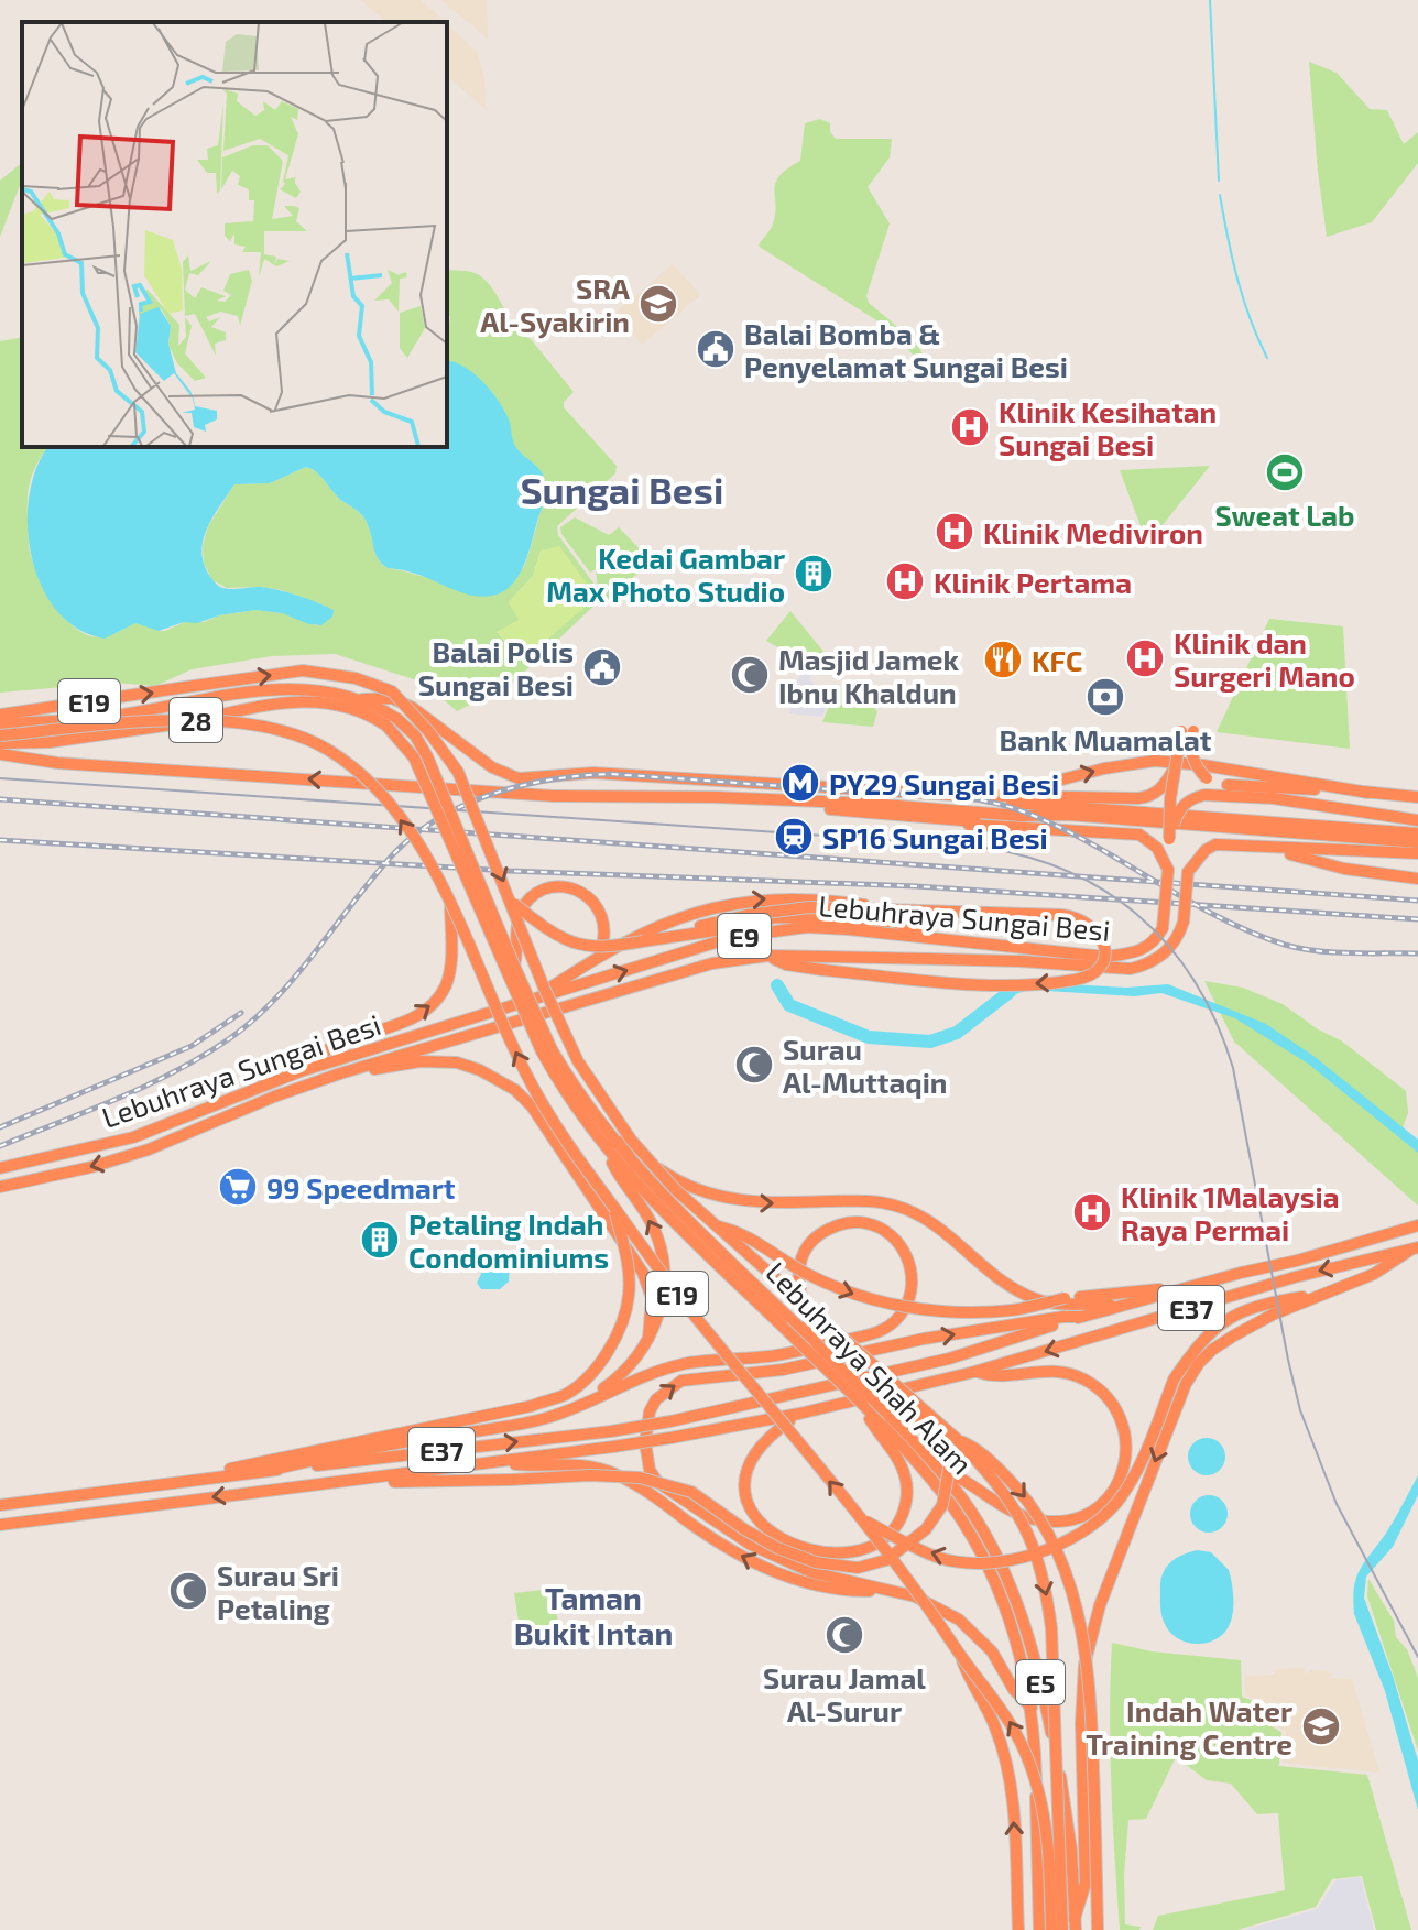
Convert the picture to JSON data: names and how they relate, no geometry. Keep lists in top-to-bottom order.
{
  "streets": {
    "highway": [
      "E19",
      "28",
      "Lebuhraya Sungai Besi",
      "E9",
      "E37",
      "Lebuhraya Shah Alam",
      "E5"
    ]
  },
  "crossings": [
    ["28", "Lebuhraya Shah Alam"]
  ],
  "districts": ["Sungai Besi", "Taman Bukit Intan"],
  "places": {
    "school or university": ["SRA Al-Syakirin", "Indah Water Training Centre"],
    "public building": ["Balai Bomba & Penyelamat Sungai Besi", "Balai Polis Sungai Besi"],
    "hospital": [
      "Klinik Kesihatan Sungai Besi",
      "Klinik Mediviron",
      "Klinik Pertama",
      "Klinik dan Surgeri Mano",
      "Klinik 1Malaysia Raya Permai"
    ],
    "sports": ["Sweat Lab"],
    "building": ["Kedai Gambar Max Photo Studio", "Petaling Indah Condominiums"],
    "restaurant": ["KFC"],
    "mosque": [
      "Masjid Jamek Ibnu Khaldun",
      "Surau Al-Muttaqin",
      "Surau Sri Petaling",
      "Surau Jamal Al-Surur"
    ],
    "bank": ["Bank Muamalat"],
    "metro station": ["PY29 Sungai Besi"],
    "station": ["SP16 Sungai Besi"],
    "supermarket": ["99 Speedmart"]
  }
}
